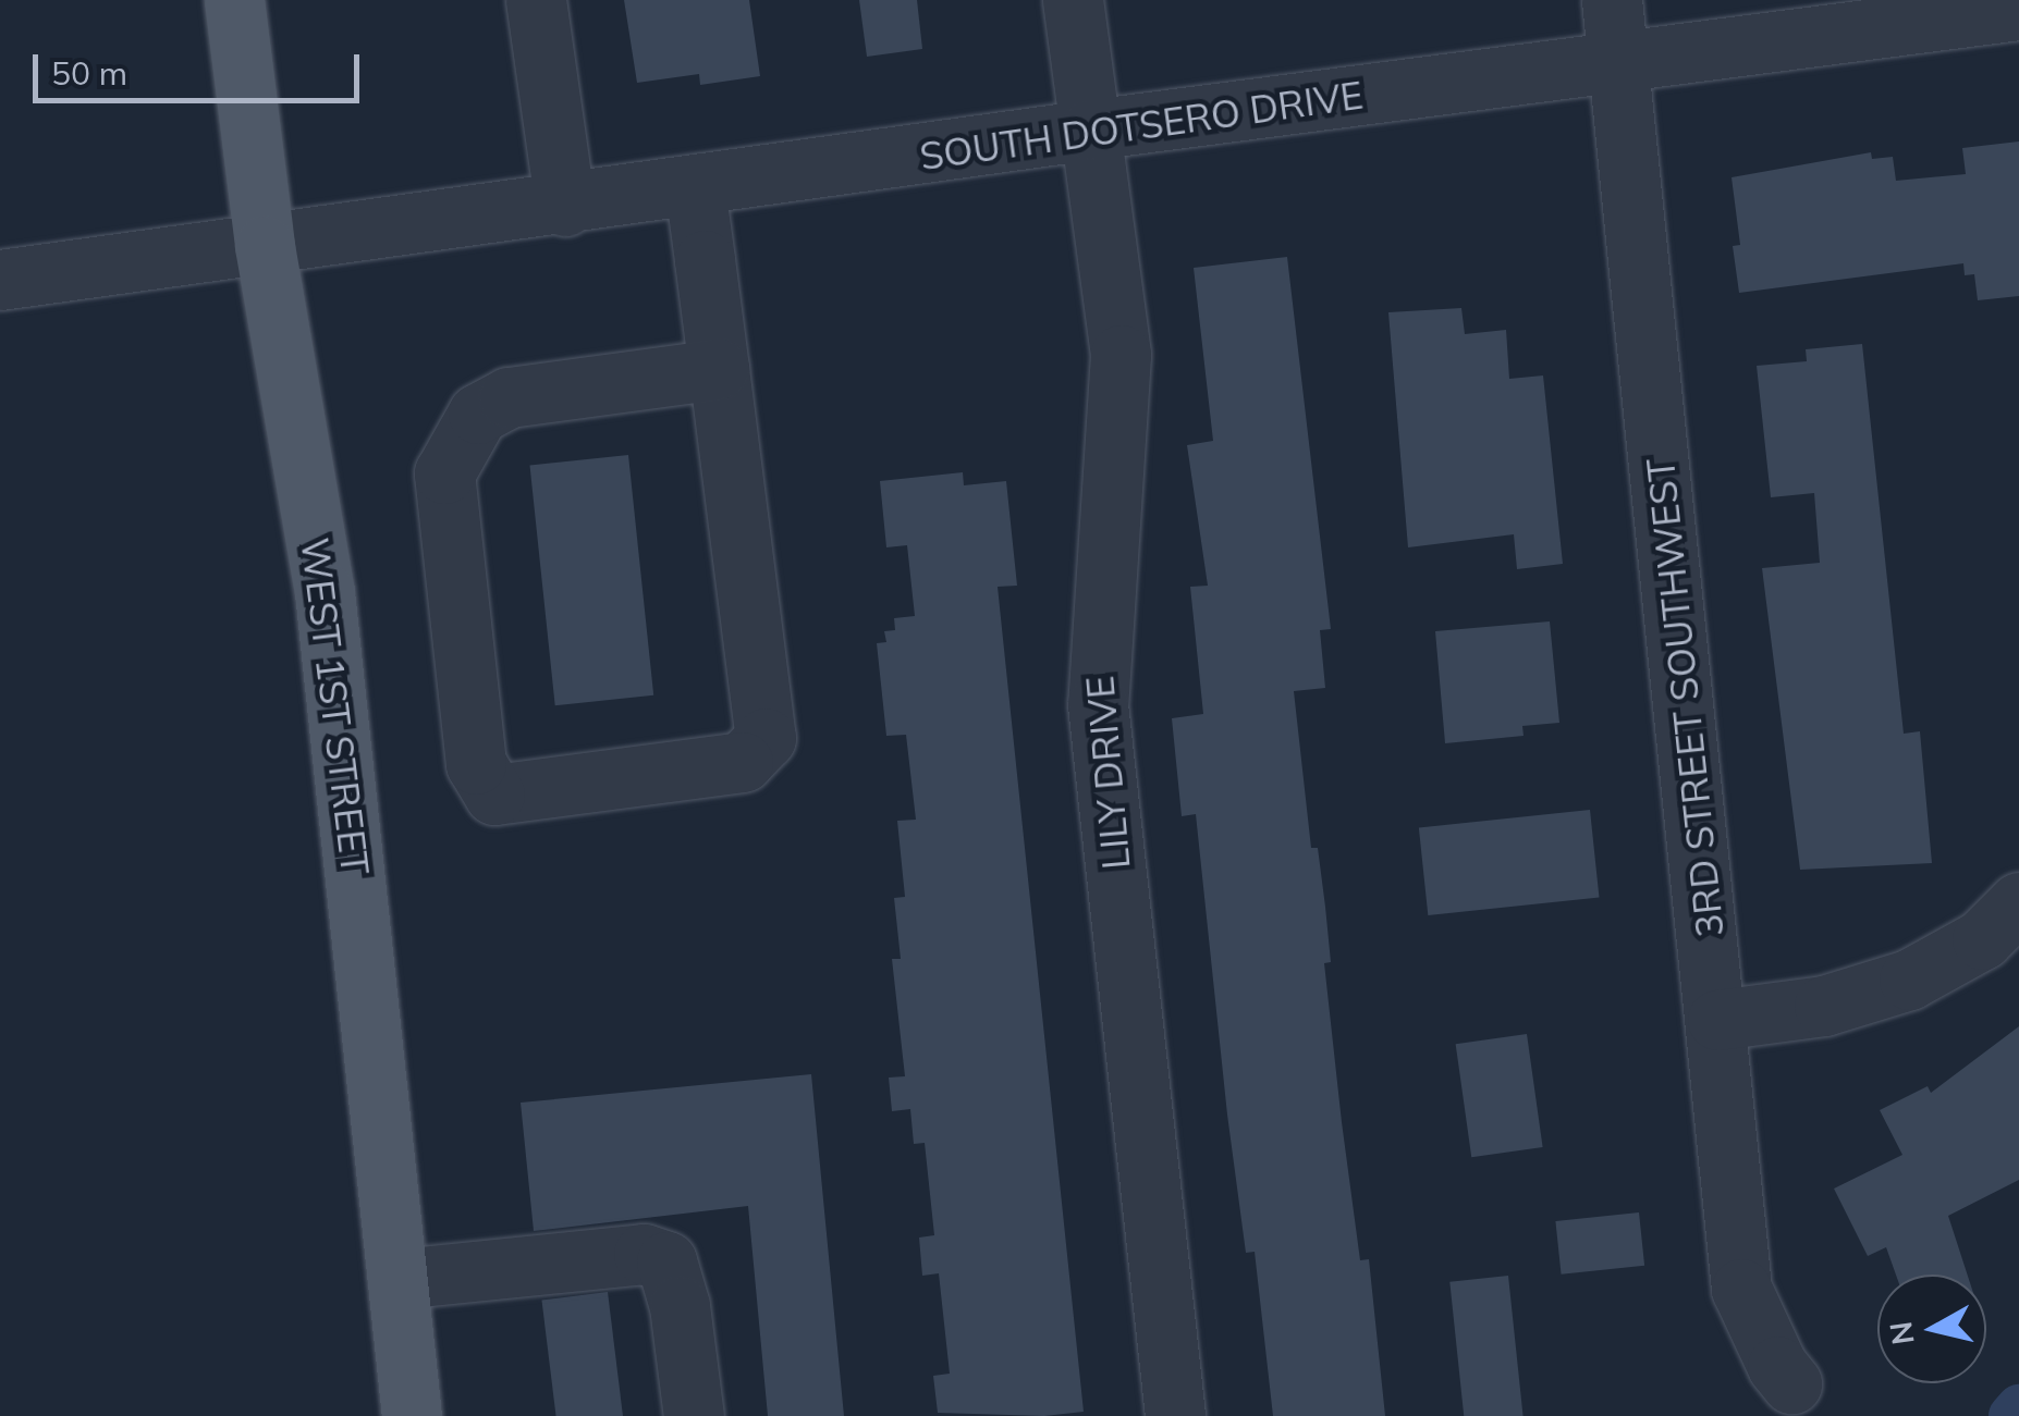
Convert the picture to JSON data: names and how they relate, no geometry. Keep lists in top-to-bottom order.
{
  "streets": {
    "main road": ["WEST 1ST STREET"],
    "street": ["SOUTH DOTSERO DRIVE", "3RD STREET SOUTHWEST", "LILY DRIVE"]
  },
  "crossings": [
    ["SOUTH DOTSERO DRIVE", "3RD STREET SOUTHWEST"],
    ["SOUTH DOTSERO DRIVE", "WEST 1ST STREET"],
    ["SOUTH DOTSERO DRIVE", "LILY DRIVE"]
  ],
  "scale_bar": "50 m",
  "north": "left"
}
